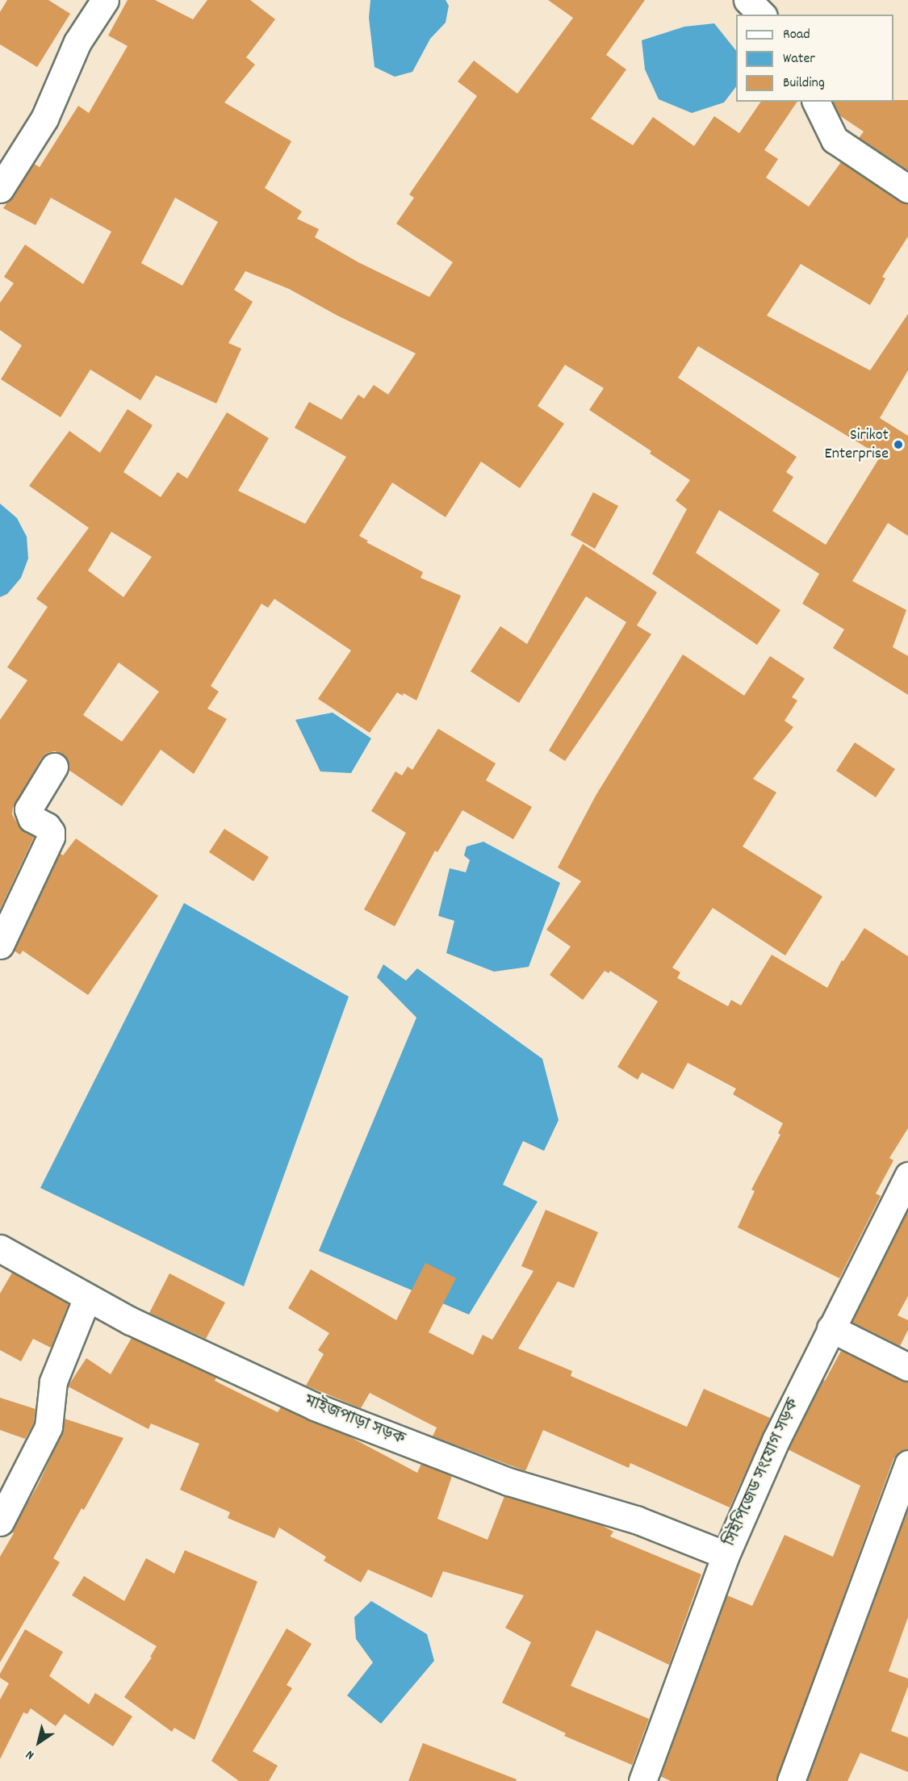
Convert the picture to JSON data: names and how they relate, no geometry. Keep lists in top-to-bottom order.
{
  "streets": {
    "street": ["মাইজপাড়া সড়ক", "সিইপিজেড সংযোগ সড়ক"]
  },
  "crossings": [
    ["মাইজপাড়া সড়ক", "সিইপিজেড সংযোগ সড়ক"]
  ],
  "places": ["Sirikot Enterprise"],
  "legend": ["Road", "Water", "Building"],
  "north": "bottom left"
}
